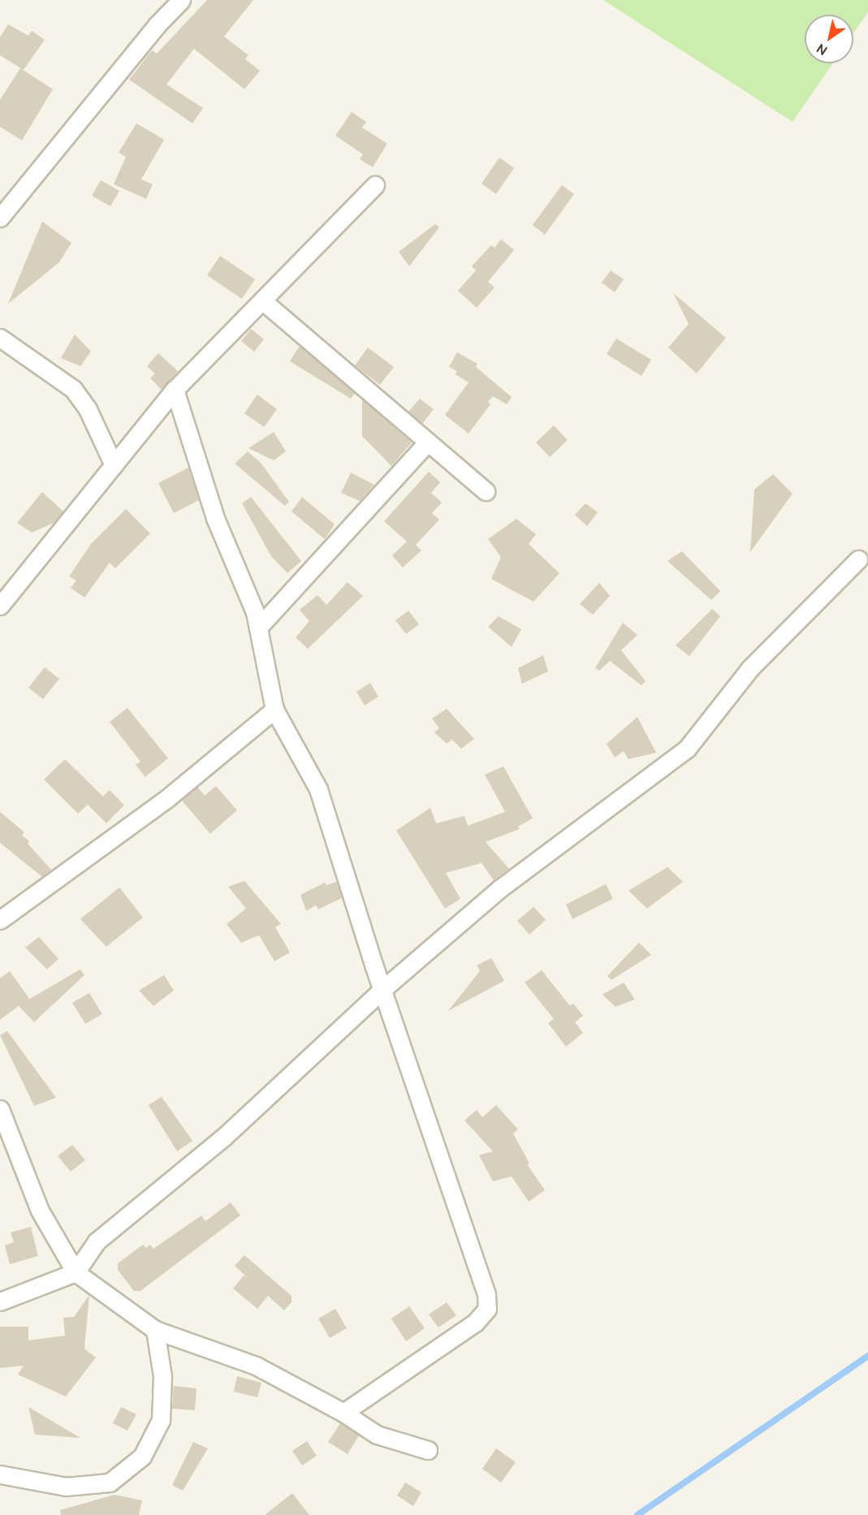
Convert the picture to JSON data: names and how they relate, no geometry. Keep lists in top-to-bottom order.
{
  "north": "bottom left"
}
